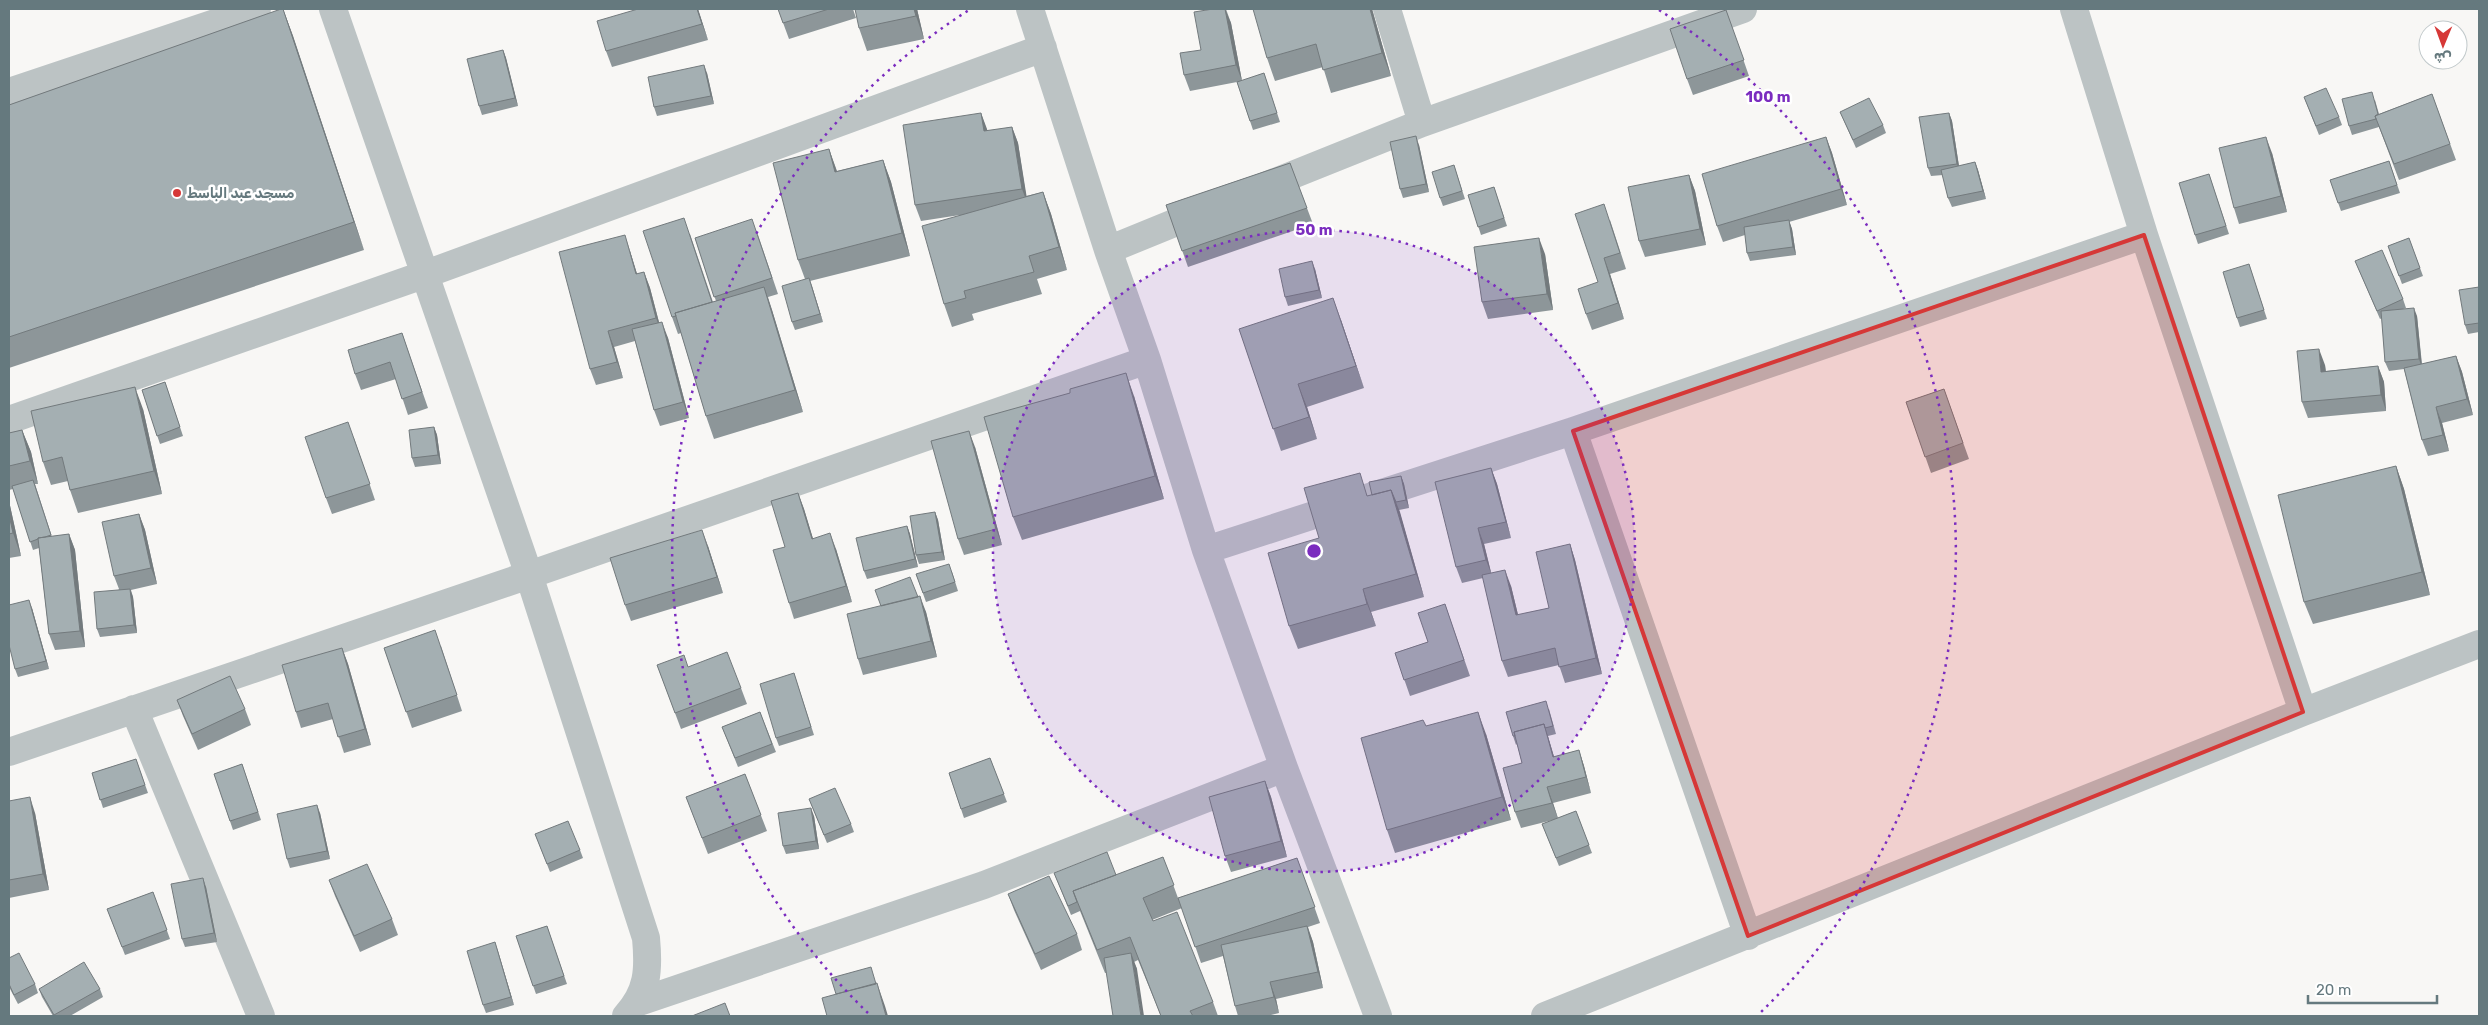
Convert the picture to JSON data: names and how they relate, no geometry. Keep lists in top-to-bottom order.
{
  "places": ["مسجد عبد الباسط"],
  "scale_bar": "20 m",
  "north": "bottom",
  "rings": ["100 m", "50 m"]
}
